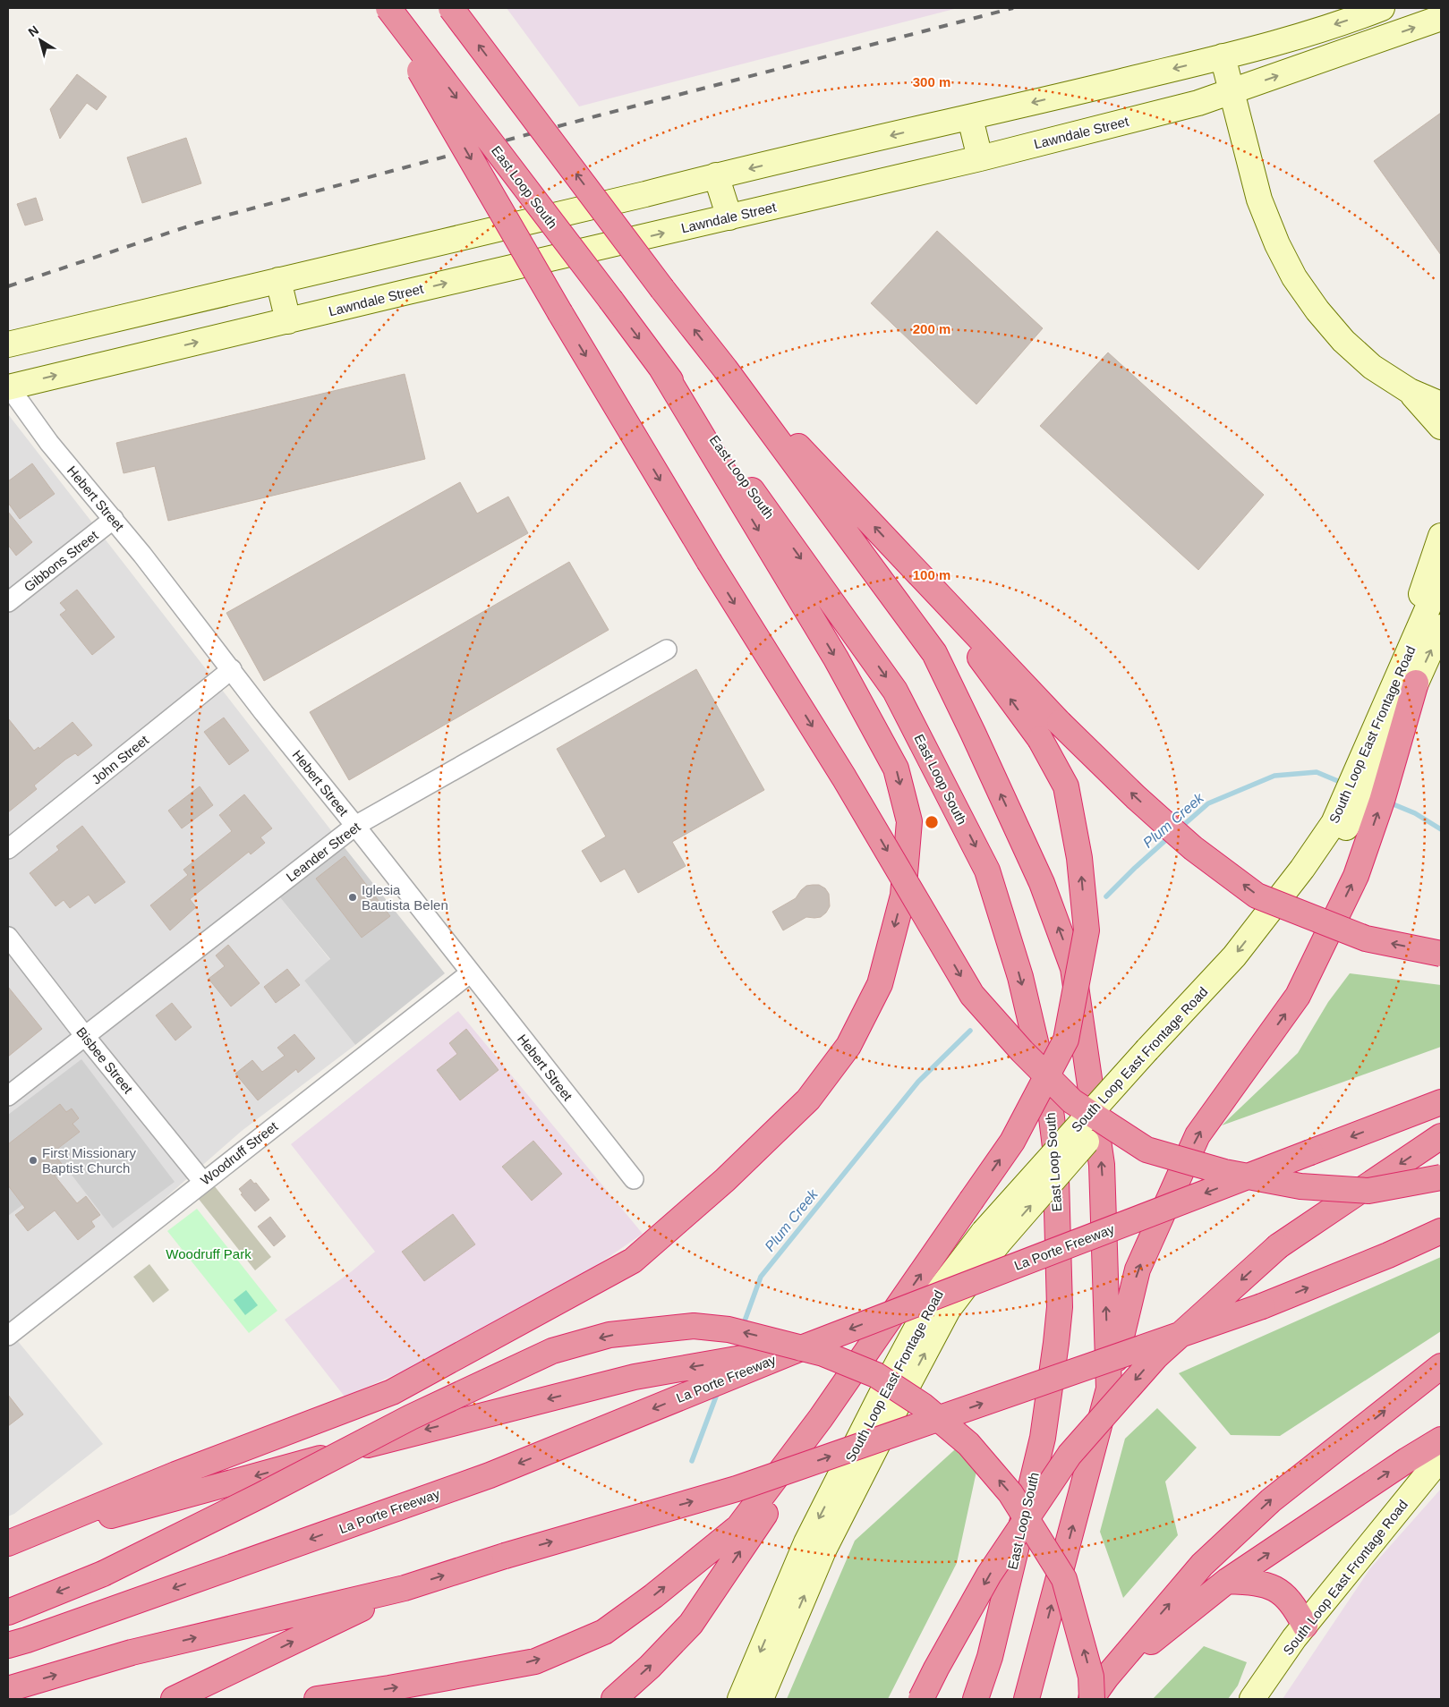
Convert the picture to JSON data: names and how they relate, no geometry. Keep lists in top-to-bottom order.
{
  "streets": {
    "highway": ["East Loop South", "La Porte Freeway"],
    "main road": ["Lawndale Street", "South Loop East Frontage Road"],
    "street": [
      "Hebert Street",
      "Gibbons Street",
      "John Street",
      "Leander Street",
      "Bisbee Street",
      "Woodruff Street"
    ]
  },
  "crossings": [
    ["Lawndale Street", "Hebert Street"],
    ["Hebert Street", "Gibbons Street"],
    ["Hebert Street", "John Street"],
    ["Hebert Street", "Leander Street"],
    ["Hebert Street", "Woodruff Street"],
    ["Leander Street", "Bisbee Street"],
    ["Bisbee Street", "Woodruff Street"]
  ],
  "water": ["Plum Creek"],
  "parks": ["Woodruff Park"],
  "places": ["Iglesia Bautista Belen", "First Missionary Baptist Church"],
  "north": "top left",
  "rings": ["300 m", "200 m", "100 m"]
}
